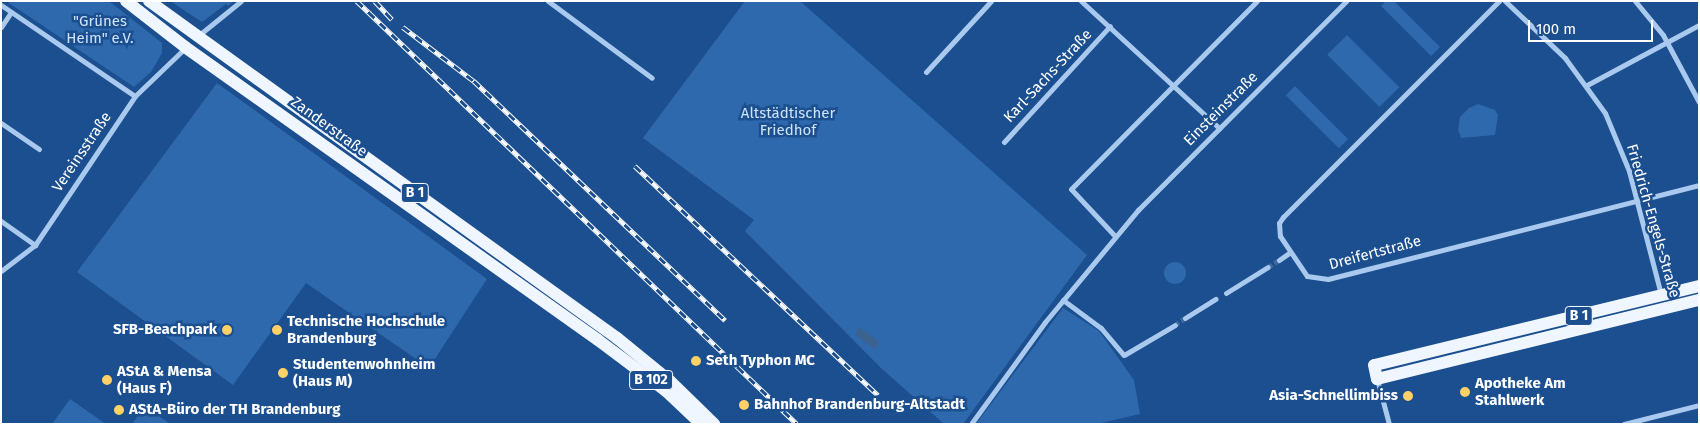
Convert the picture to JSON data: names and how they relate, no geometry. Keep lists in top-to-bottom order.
{
  "streets": {
    "main road": ["Zanderstraße", "B 1", "B 102"],
    "street": [
      "Karl-Sachs-Straße",
      "Einsteinstraße",
      "Vereinsstraße",
      "Friedrich-Engels-Straße",
      "Dreifertstraße"
    ]
  },
  "crossings": [
    ["Karl-Sachs-Straße", "Einsteinstraße"],
    ["Zanderstraße", "Vereinsstraße"],
    ["B 1", "Friedrich-Engels-Straße"],
    ["Friedrich-Engels-Straße", "Dreifertstraße"]
  ],
  "parks": ["\"Grünes Heim\" e.V.", "Altstädtischer Friedhof"],
  "places": [
    "SFB-Beachpark",
    "Technische Hochschule Brandenburg",
    "Seth Typhon MC",
    "Studentenwohnheim (Haus M)",
    "AStA & Mensa (Haus F)",
    "Apotheke Am Stahlwerk",
    "Asia-Schnellimbiss",
    "Bahnhof Brandenburg-Altstadt",
    "AStA-Büro der TH Brandenburg"
  ],
  "scale_bar": "100 m"
}
